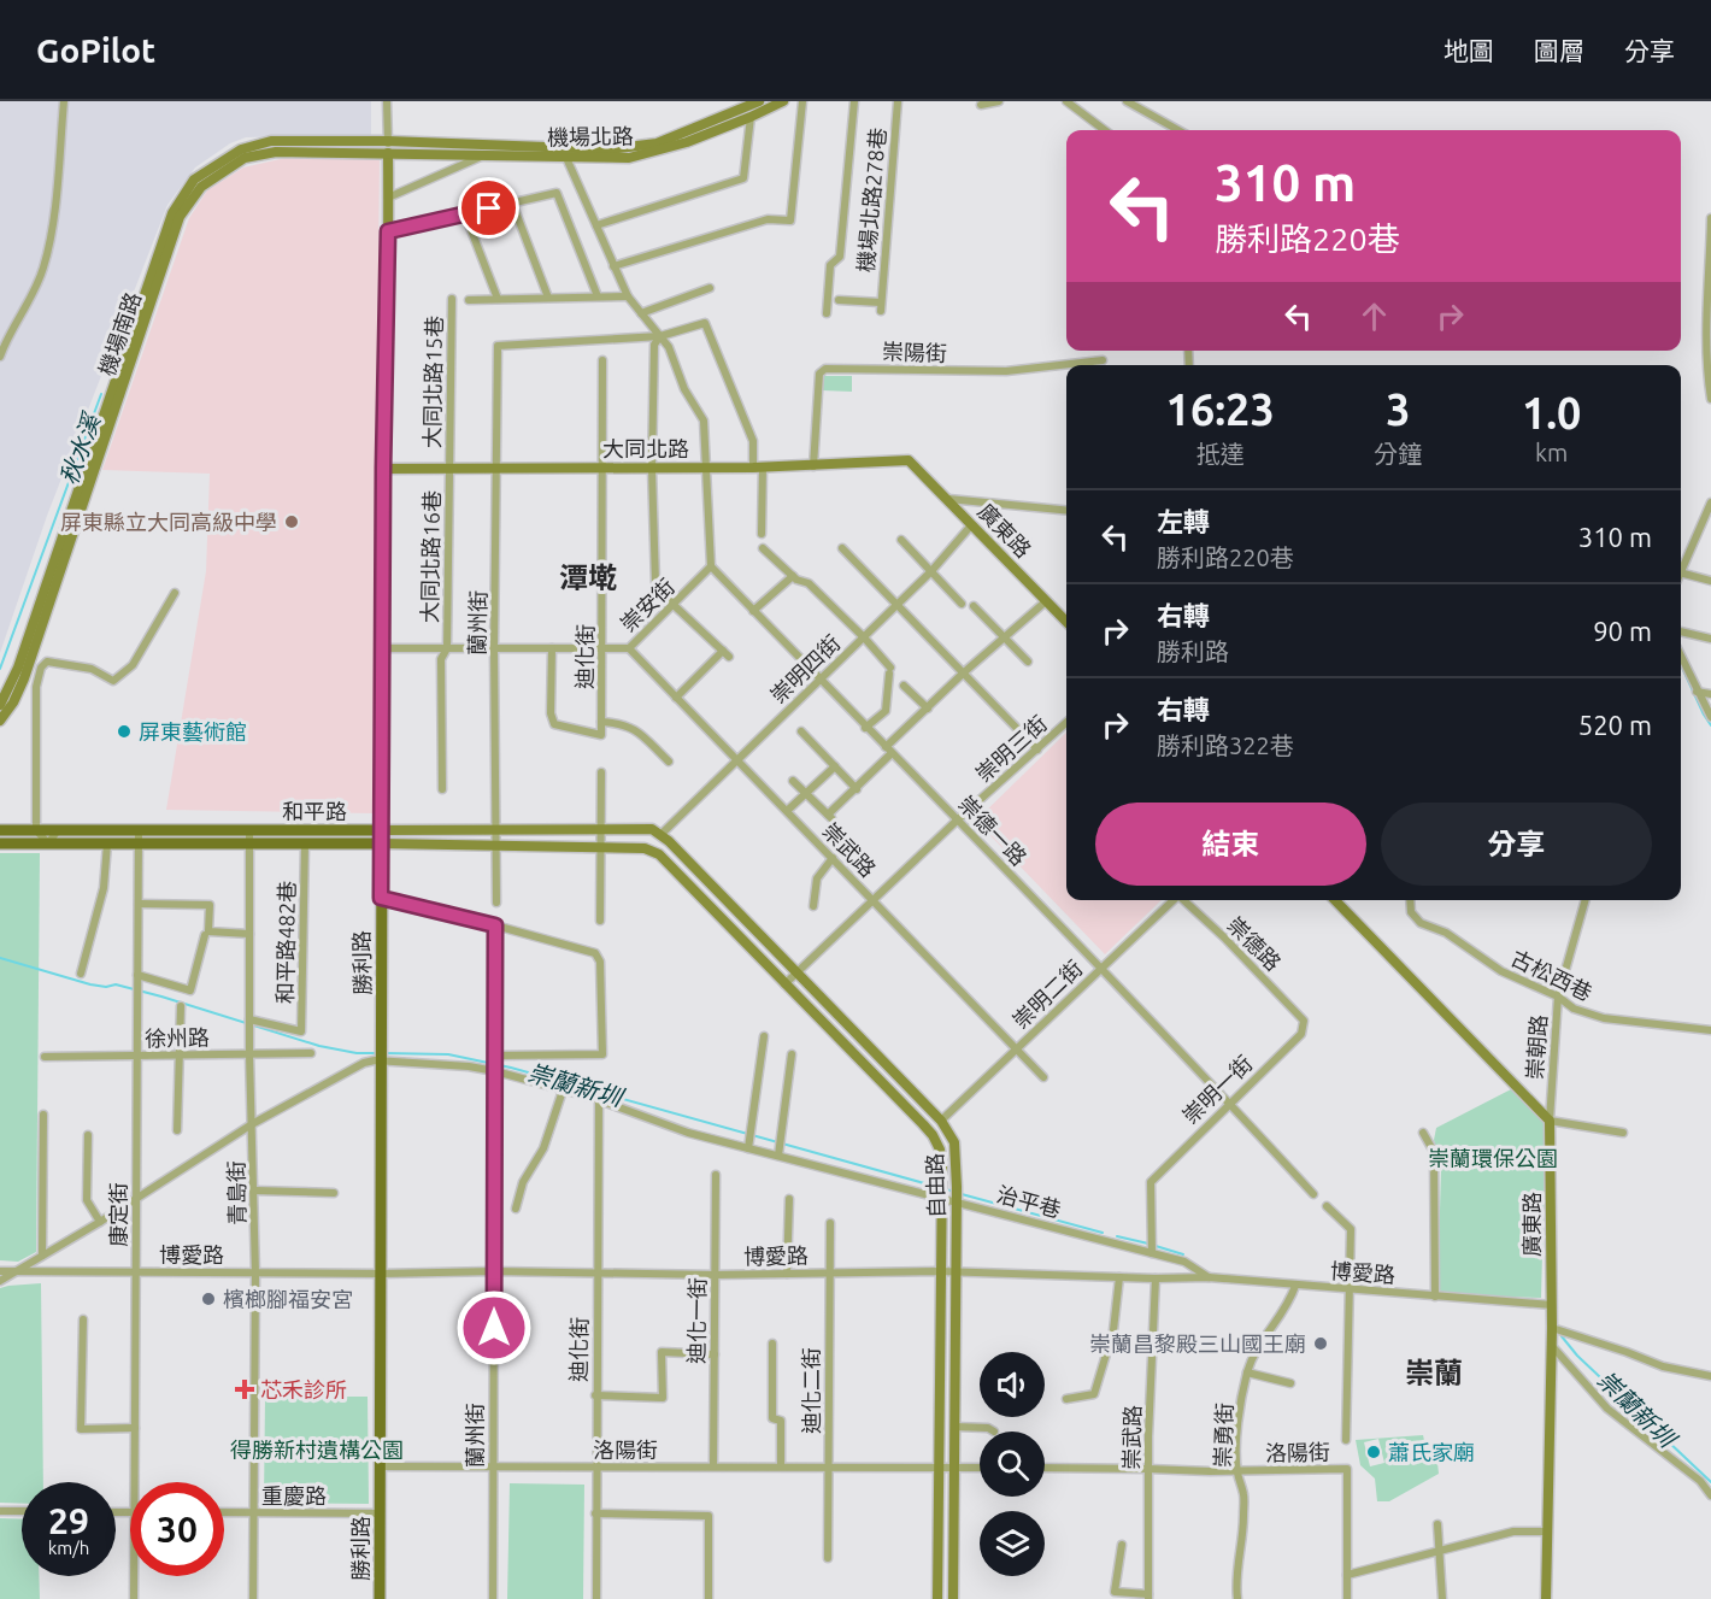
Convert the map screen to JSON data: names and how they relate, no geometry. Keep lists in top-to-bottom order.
{
  "streets": {
    "main road": ["和平路", "勝利路"],
    "street": [
      "機場北路",
      "機場北路278巷",
      "機場南路",
      "崇陽街",
      "大同北路15巷",
      "大同北路",
      "廣東路",
      "大同北路16巷",
      "崇安街",
      "蘭州街",
      "迪化街",
      "崇明四街",
      "崇明三街",
      "崇德一路",
      "崇武路",
      "和平路482巷",
      "崇德路",
      "古松西巷",
      "崇明二街",
      "徐州路",
      "崇朝路",
      "崇明一街",
      "自由路",
      "青島街",
      "治平巷",
      "康定街",
      "博愛路",
      "迪化一街",
      "迪化二街",
      "崇勇街",
      "洛陽街",
      "重慶路"
    ]
  },
  "crossings": [
    ["機場北路", "機場南路"],
    ["機場北路", "勝利路"],
    ["機場南路", "勝利路"],
    ["崇陽街", "大同北路"],
    ["大同北路15巷", "大同北路"],
    ["大同北路15巷", "大同北路16巷"],
    ["大同北路", "廣東路"],
    ["大同北路", "大同北路16巷"],
    ["大同北路", "蘭州街"],
    ["大同北路", "迪化街"],
    ["大同北路", "勝利路"],
    ["廣東路", "崇明四街"],
    ["廣東路", "崇朝路"],
    ["廣東路", "博愛路"],
    ["大同北路16巷", "崇安街"],
    ["崇安街", "蘭州街"],
    ["崇安街", "迪化街"],
    ["崇安街", "崇德一路"],
    ["崇安街", "崇武路"],
    ["崇安街", "勝利路"],
    ["蘭州街", "和平路"],
    ["蘭州街", "治平巷"],
    ["蘭州街", "博愛路"],
    ["蘭州街", "洛陽街"],
    ["迪化街", "治平巷"],
    ["迪化街", "博愛路"],
    ["迪化街", "洛陽街"],
    ["崇明四街", "和平路"],
    ["崇明四街", "崇德一路"],
    ["崇明四街", "崇武路"],
    ["崇明四街", "自由路"],
    ["崇明三街", "崇德一路"],
    ["崇明三街", "崇武路"],
    ["崇明三街", "自由路"],
    ["和平路", "和平路482巷"],
    ["和平路", "勝利路"],
    ["和平路", "自由路"],
    ["和平路", "青島街"],
    ["和平路", "康定街"],
    ["崇德一路", "崇明二街"],
    ["崇德一路", "崇明一街"],
    ["崇武路", "崇明二街"],
    ["崇武路", "博愛路"],
    ["崇武路", "洛陽街"],
    ["和平路482巷", "青島街"],
    ["崇德路", "崇明一街"],
    ["勝利路", "博愛路"],
    ["勝利路", "洛陽街"],
    ["勝利路", "重慶路"],
    ["古松西巷", "崇朝路"],
    ["崇明二街", "自由路"],
    ["徐州路", "青島街"],
    ["徐州路", "康定街"],
    ["崇明一街", "治平巷"],
    ["自由路", "治平巷"],
    ["自由路", "博愛路"],
    ["自由路", "洛陽街"],
    ["青島街", "博愛路"],
    ["青島街", "重慶路"],
    ["治平巷", "博愛路"],
    ["康定街", "博愛路"],
    ["博愛路", "迪化一街"],
    ["博愛路", "迪化二街"],
    ["博愛路", "崇勇街"],
    ["迪化一街", "洛陽街"],
    ["迪化二街", "洛陽街"],
    ["崇勇街", "洛陽街"]
  ],
  "districts": ["潭墘", "崇蘭"],
  "water": ["秋水溪", "崇蘭新圳"],
  "parks": ["崇蘭環保公園", "得勝新村遺構公園"],
  "places": {
    "other": [
      "屏東縣立大同高級中學",
      "屏東藝術館",
      "檳榔腳福安宮",
      "崇蘭昌黎殿三山國王廟",
      "蕭氏家廟"
    ],
    "health": ["芯禾診所"]
  },
  "page": {
    "header": "GoPilot",
    "nav": ["地圖", "圖層", "分享"],
    "turn": ["310 m", "勝利路220巷"],
    "eta": [
      "16:23",
      "抵達",
      "3",
      "分鐘",
      "1.0",
      "km"
    ],
    "list": [
      {
        "name": "左轉",
        "note": "勝利路220巷",
        "value": "310 m"
      },
      {
        "name": "右轉",
        "note": "勝利路",
        "value": "90 m"
      },
      {
        "name": "右轉",
        "note": "勝利路322巷",
        "value": "520 m"
      }
    ],
    "buttons": ["結束", "分享"],
    "speed": "29 km/h",
    "limit": "30"
  }
}
